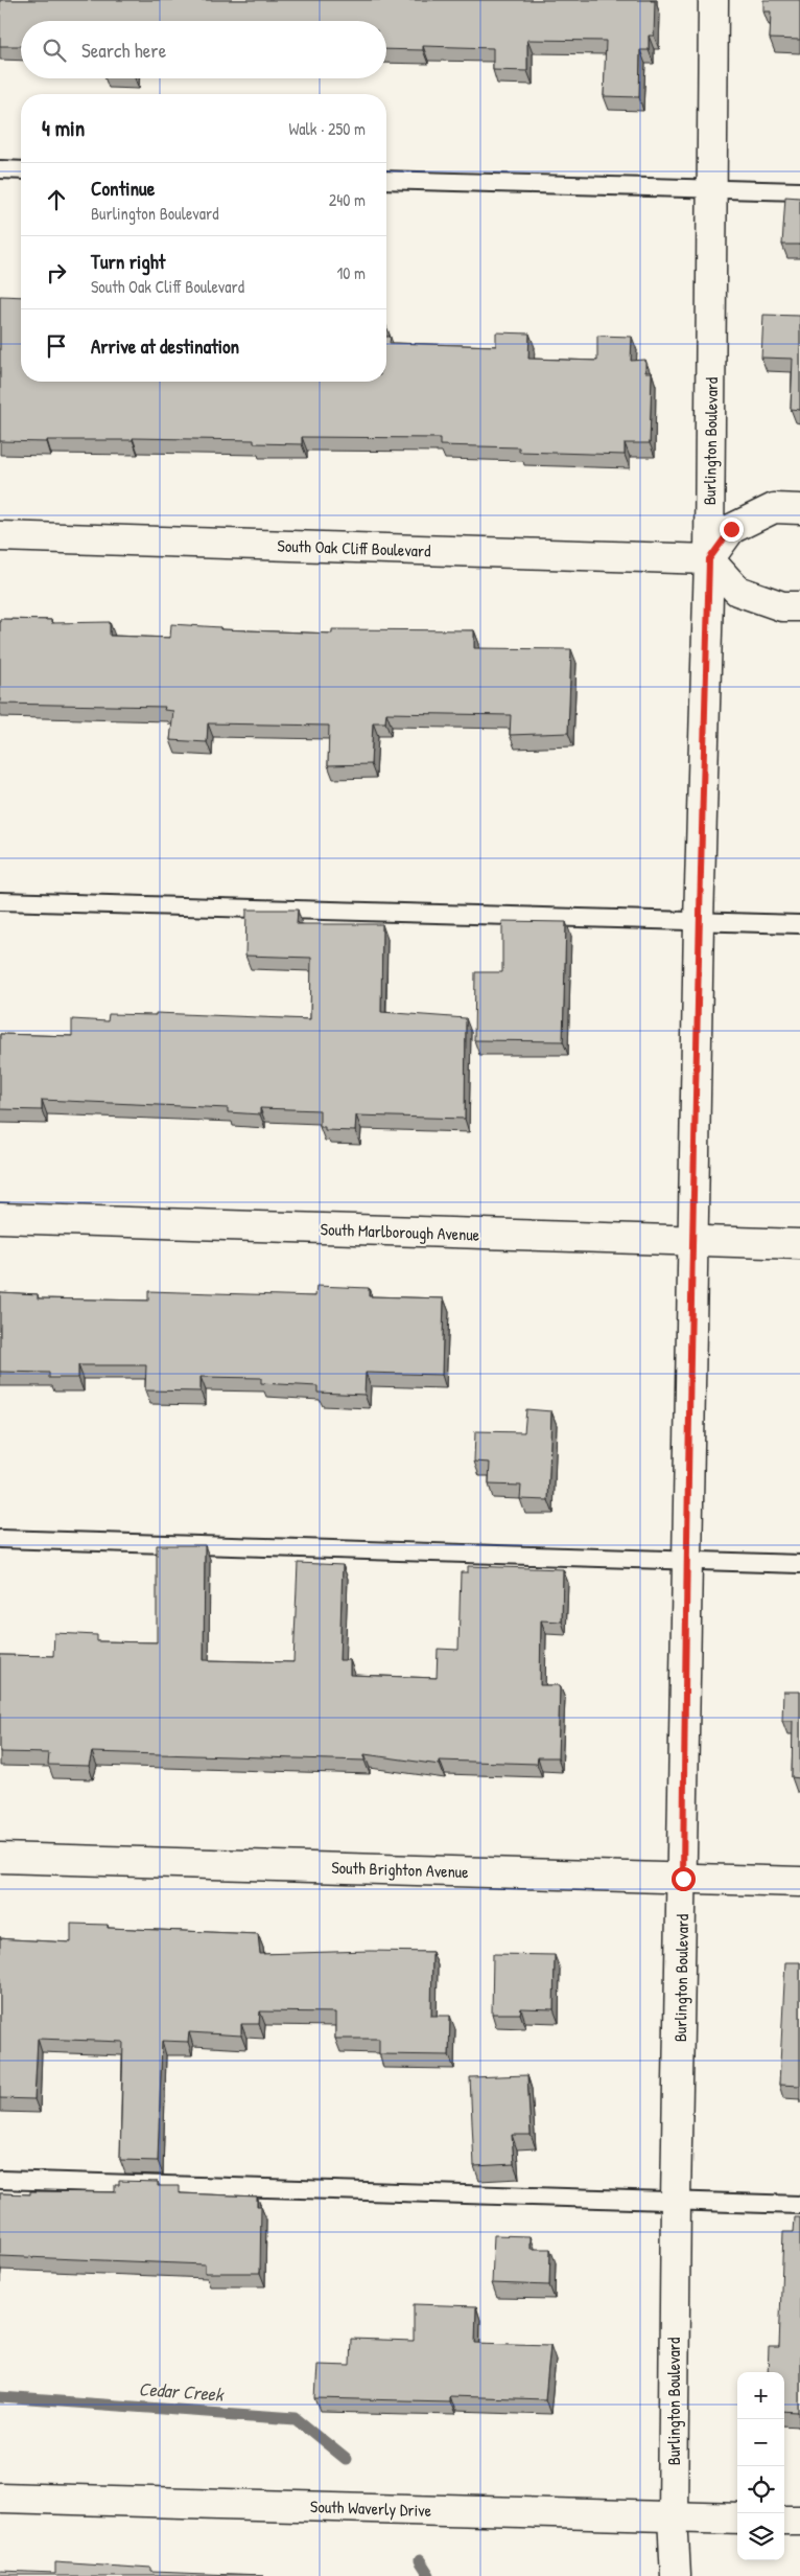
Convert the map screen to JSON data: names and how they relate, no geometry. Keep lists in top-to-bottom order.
{
  "streets": {
    "street": [
      "Burlington Boulevard",
      "South Oak Cliff Boulevard",
      "South Marlborough Avenue",
      "South Brighton Avenue",
      "South Waverly Drive"
    ]
  },
  "crossings": [
    ["Burlington Boulevard", "South Oak Cliff Boulevard"],
    ["Burlington Boulevard", "South Marlborough Avenue"],
    ["Burlington Boulevard", "South Brighton Avenue"],
    ["Burlington Boulevard", "South Waverly Drive"]
  ],
  "water": ["Cedar Creek"],
  "page": {
    "search": "Search here",
    "heading": ["4 min", "Walk · 250 m"],
    "list": [
      ["Continue", "Burlington Boulevard", "240 m"],
      ["Turn right", "South Oak Cliff Boulevard", "10 m"],
      "Arrive at destination"
    ],
    "map_buttons": ["+", "−"]
  }
}
